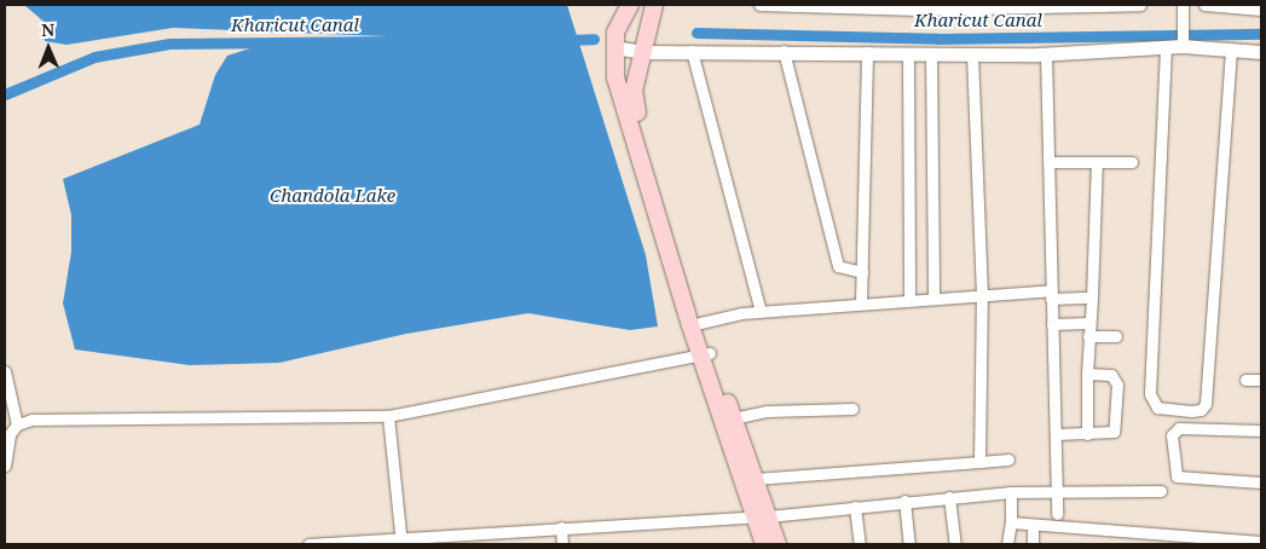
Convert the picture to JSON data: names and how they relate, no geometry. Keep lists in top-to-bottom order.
{
  "water": ["Kharicut Canal", "Chandola Lake"],
  "north": "top"
}
